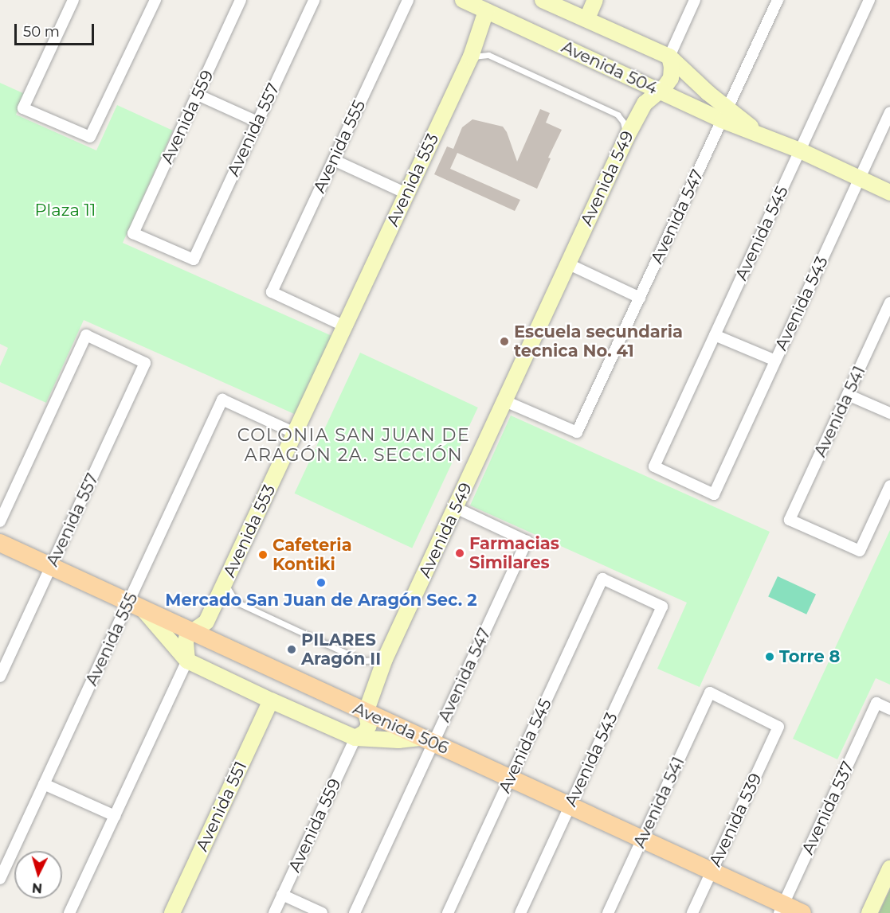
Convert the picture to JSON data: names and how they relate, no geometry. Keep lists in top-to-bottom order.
{
  "streets": {
    "main road": ["Avenida 506"],
    "street": [
      "Avenida 504",
      "Avenida 559",
      "Avenida 557",
      "Avenida 555",
      "Avenida 549",
      "Avenida 553",
      "Avenida 547",
      "Avenida 545",
      "Avenida 543",
      "Avenida 541",
      "Avenida 551",
      "Avenida 537",
      "Avenida 539"
    ]
  },
  "crossings": [
    ["Avenida 504", "Avenida 549"],
    ["Avenida 504", "Avenida 553"],
    ["Avenida 504", "Avenida 547"],
    ["Avenida 504", "Avenida 545"],
    ["Avenida 504", "Avenida 543"],
    ["Avenida 559", "Avenida 557"],
    ["Avenida 559", "Avenida 549"],
    ["Avenida 557", "Avenida 506"],
    ["Avenida 555", "Avenida 553"],
    ["Avenida 555", "Avenida 506"],
    ["Avenida 549", "Avenida 547"],
    ["Avenida 549", "Avenida 506"],
    ["Avenida 553", "Avenida 506"],
    ["Avenida 547", "Avenida 506"],
    ["Avenida 545", "Avenida 543"],
    ["Avenida 545", "Avenida 506"],
    ["Avenida 543", "Avenida 506"],
    ["Avenida 541", "Avenida 506"],
    ["Avenida 541", "Avenida 539"],
    ["Avenida 506", "Avenida 537"],
    ["Avenida 506", "Avenida 539"]
  ],
  "districts": ["COLONIA SAN JUAN DE ARAGÓN 2A. SECCIÓN"],
  "parks": ["Plaza 11"],
  "places": [
    "Escuela secundaria tecnica No. 41",
    "Farmacias Similares",
    "Cafeteria Kontiki",
    "Mercado San Juan de Aragón Sec. 2",
    "PILARES Aragón II",
    "Torre 8"
  ],
  "scale_bar": "50 m",
  "north": "bottom"
}
